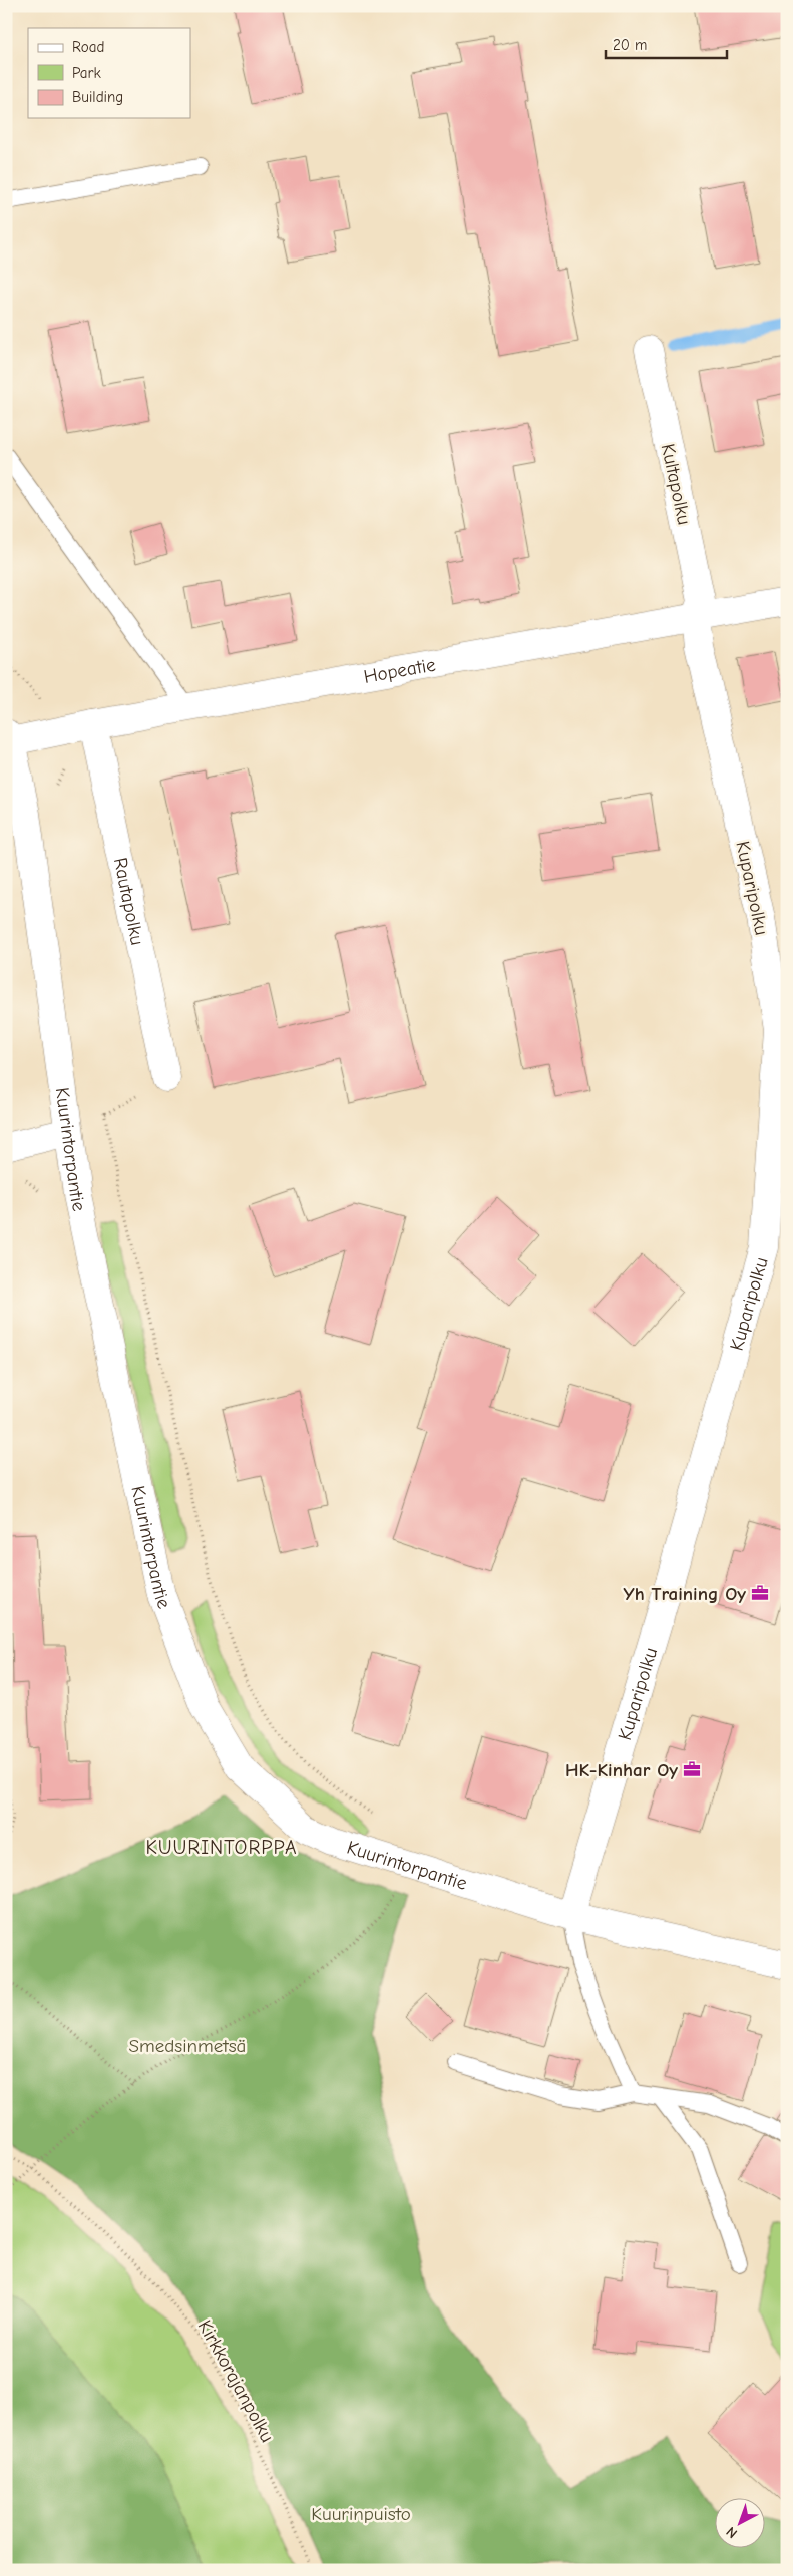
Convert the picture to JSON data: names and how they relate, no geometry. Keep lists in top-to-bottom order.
{
  "streets": {
    "street": [
      "Kultapolku",
      "Hopeatie",
      "Kuparipolku",
      "Rautapolku",
      "Kuurintorpantie"
    ],
    "path": ["Kirkkorajanpolku"]
  },
  "crossings": [
    ["Kultapolku", "Hopeatie"],
    ["Kultapolku", "Kuparipolku"],
    ["Hopeatie", "Kuparipolku"],
    ["Hopeatie", "Rautapolku"],
    ["Hopeatie", "Kuurintorpantie"],
    ["Kuparipolku", "Kuurintorpantie"]
  ],
  "districts": ["KUURINTORPPA"],
  "parks": ["Smedsinmetsä", "Kuurinpuisto"],
  "places": {
    "office": ["Yh Training Oy", "HK-Kinhar Oy"]
  },
  "legend": ["Road", "Park", "Building"],
  "scale_bar": "20 m",
  "north": "bottom left"
}
